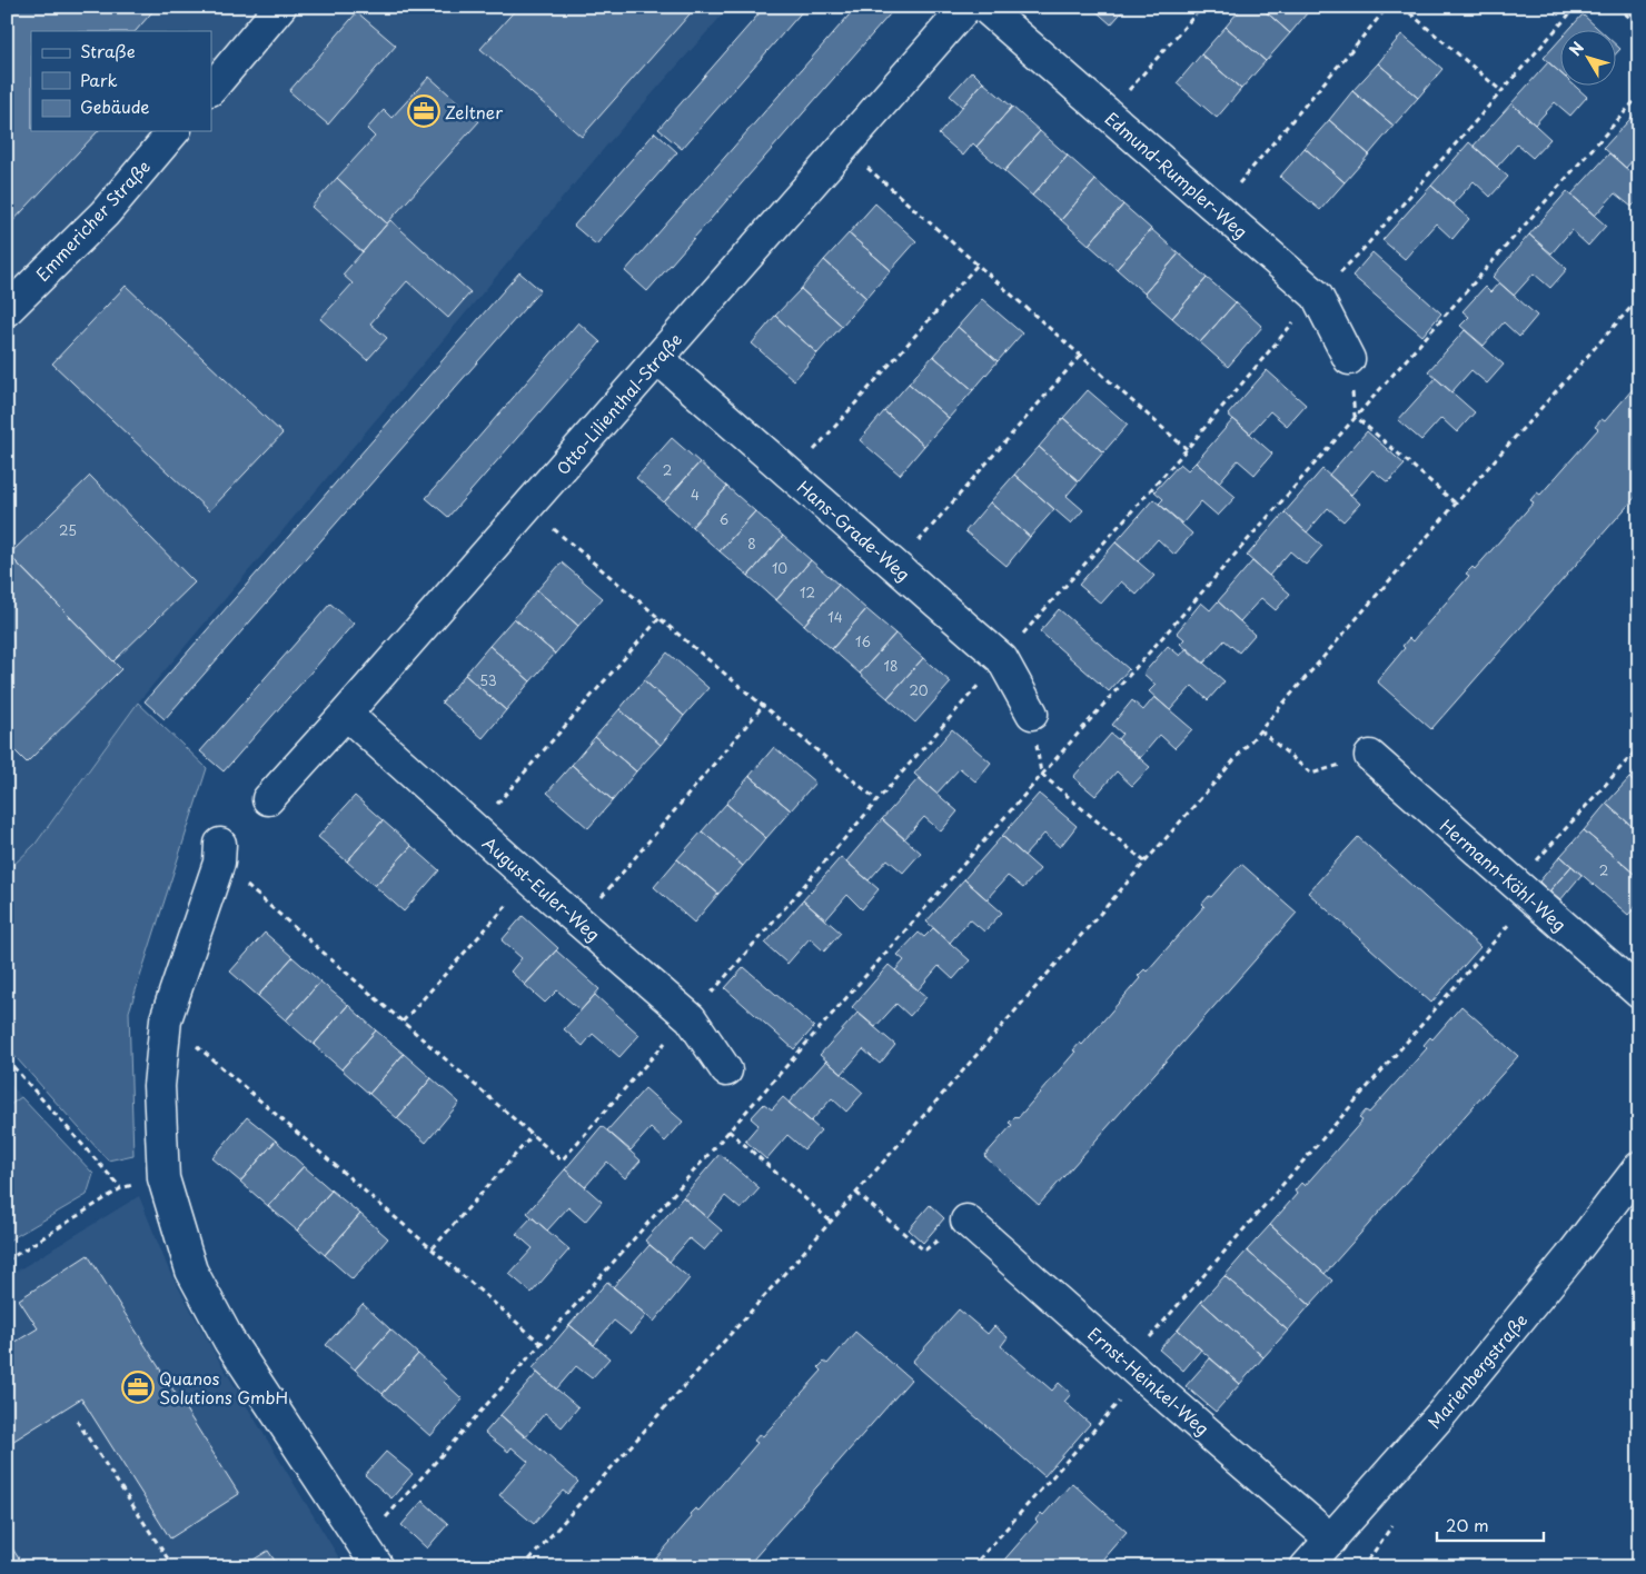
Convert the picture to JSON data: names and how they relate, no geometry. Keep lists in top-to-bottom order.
{
  "streets": {
    "street": [
      "Edmund-Rumpler-Weg",
      "Emmericher Straße",
      "Otto-Lilienthal-Straße",
      "Hans-Grade-Weg",
      "Hermann-Köhl-Weg",
      "August-Euler-Weg",
      "Marienbergstraße",
      "Ernst-Heinkel-Weg"
    ]
  },
  "crossings": [
    ["Otto-Lilienthal-Straße", "Hans-Grade-Weg"],
    ["Otto-Lilienthal-Straße", "August-Euler-Weg"],
    ["Marienbergstraße", "Ernst-Heinkel-Weg"]
  ],
  "places": {
    "office": ["Zeltner", "Quanos Solutions GmbH"]
  },
  "house_numbers": [
    "2",
    "4",
    "6",
    "25",
    "8",
    "10",
    "12",
    "14",
    "16",
    "18",
    "53",
    "20",
    "2"
  ],
  "legend": ["Straße", "Park", "Gebäude"],
  "scale_bar": "20 m",
  "north": "top left"
}
